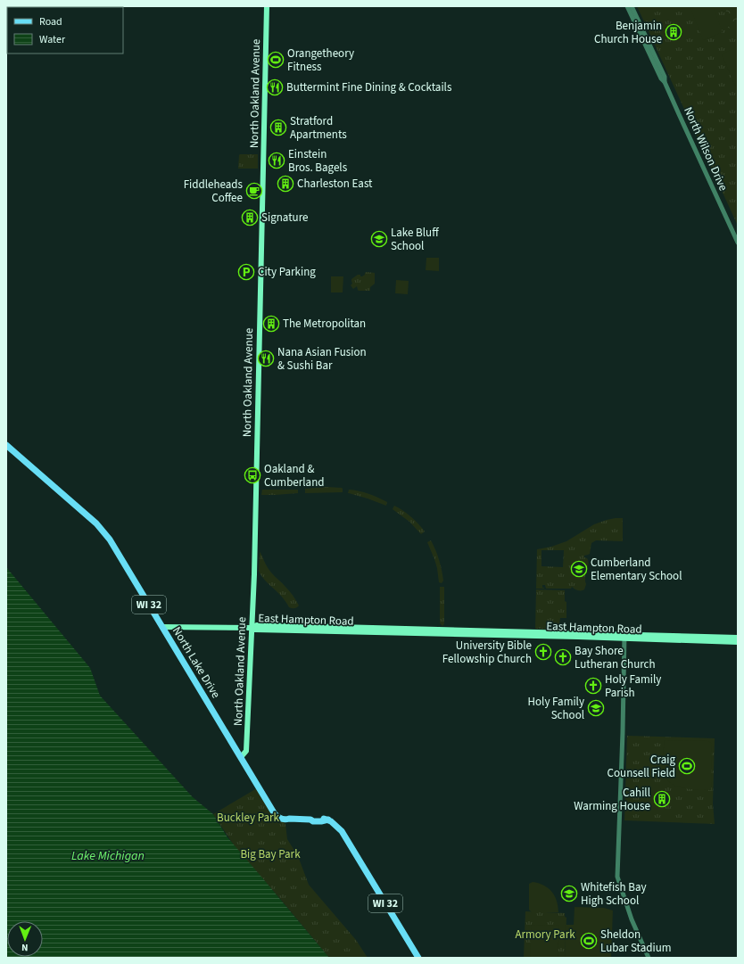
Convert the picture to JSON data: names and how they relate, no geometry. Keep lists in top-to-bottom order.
{
  "streets": {
    "main road": [
      "North Oakland Avenue",
      "WI 32",
      "East Hampton Road",
      "North Lake Drive"
    ],
    "street": ["North Wilson Drive"]
  },
  "crossings": [
    ["North Oakland Avenue", "East Hampton Road"],
    ["North Oakland Avenue", "North Lake Drive"],
    ["East Hampton Road", "North Lake Drive"]
  ],
  "water": ["Lake Michigan"],
  "parks": ["Buckley Park", "Big Bay Park", "Armory Park"],
  "places": {
    "building": [
      "Benjamin Church House",
      "Stratford Apartments",
      "Charleston East",
      "Signature",
      "The Metropolitan",
      "Cahill Warming House"
    ],
    "sports": ["Orangetheory Fitness", "Craig Counsell Field", "Sheldon Lubar Stadium"],
    "restaurant": ["Buttermint Fine Dining & Cocktails", "Einstein Bros. Bagels", "Nana Asian Fusion & Sushi Bar"],
    "cafe": ["Fiddleheads Coffee"],
    "school or university": [
      "Lake Bluff School",
      "Cumberland Elementary School",
      "Holy Family School",
      "Whitefish Bay High School"
    ],
    "parking": ["City Parking"],
    "bus stop": ["Oakland & Cumberland"],
    "church": ["University Bible Fellowship Church", "Bay Shore Lutheran Church", "Holy Family Parish"]
  },
  "legend": ["Road", "Water"],
  "north": "bottom"
}
